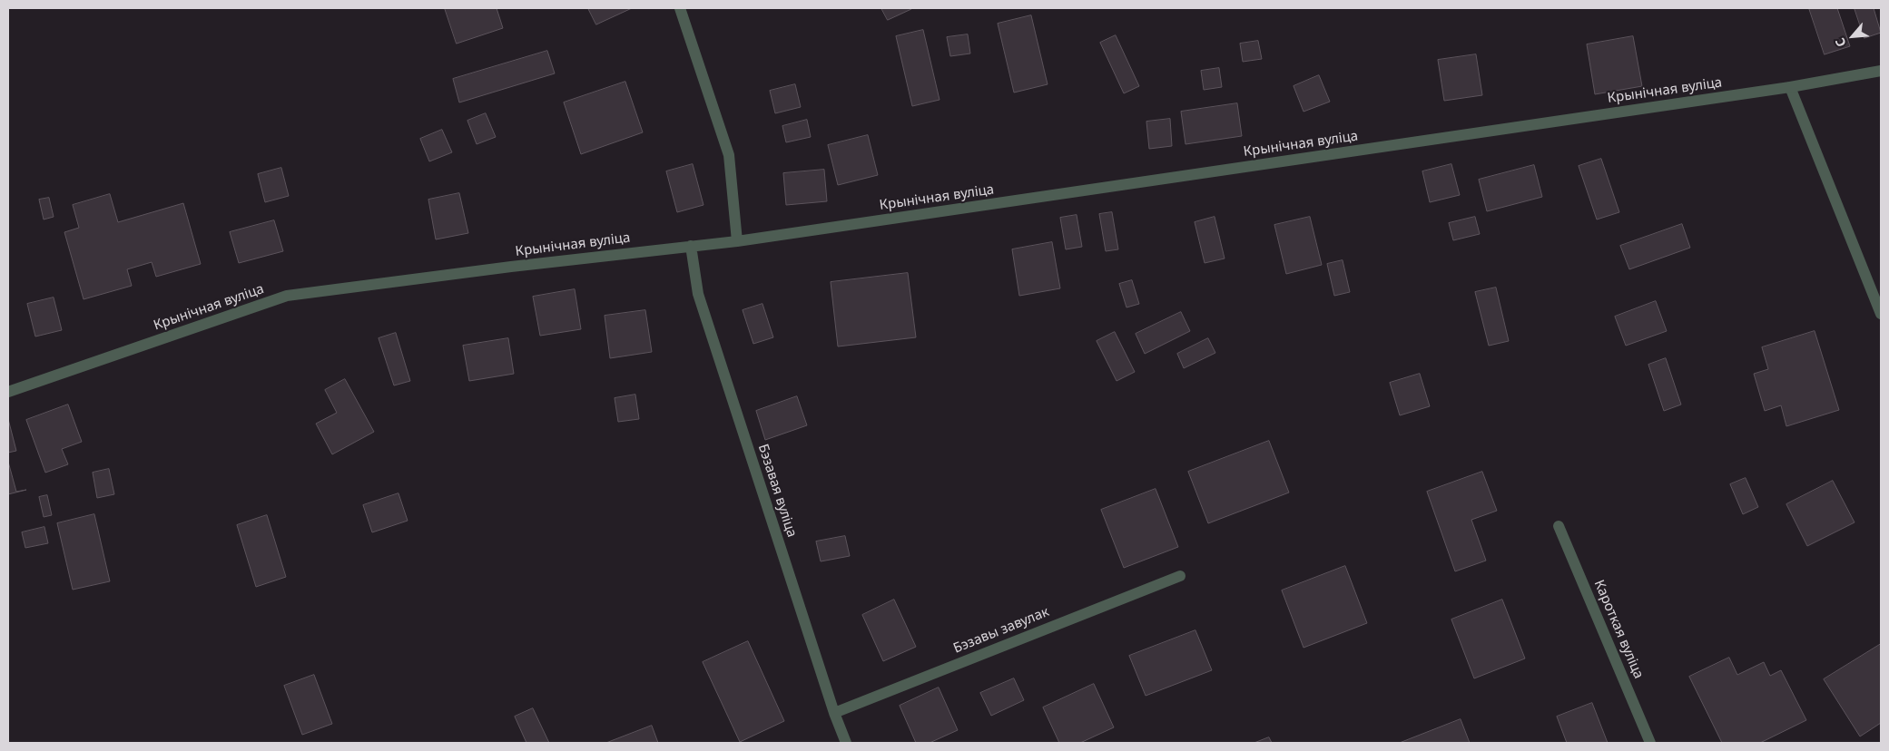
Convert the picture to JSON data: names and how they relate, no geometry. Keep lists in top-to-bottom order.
{
  "streets": {
    "street": [
      "Крынічная вуліца",
      "Бэзавая вуліца",
      "Кароткая вуліца",
      "Бэзавы завулак"
    ]
  },
  "crossings": [
    ["Крынічная вуліца", "Бэзавая вуліца"],
    ["Бэзавая вуліца", "Бэзавы завулак"]
  ],
  "north": "bottom left"
}
